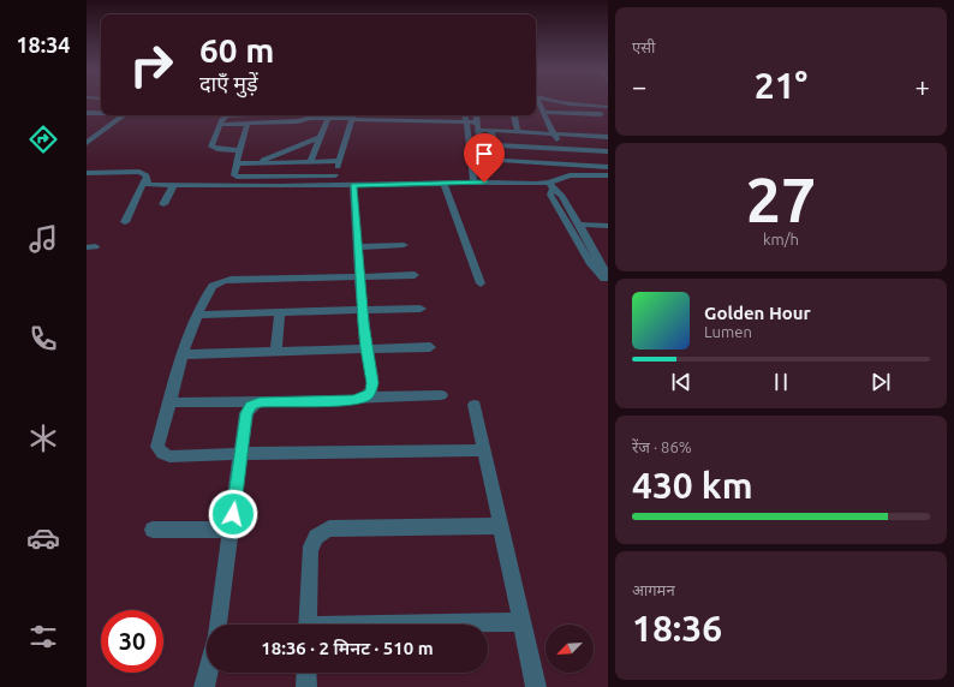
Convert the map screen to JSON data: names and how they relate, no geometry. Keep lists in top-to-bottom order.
{
  "north": "bottom left",
  "page": {
    "tabs": "18:34",
    "tile": [
      "एसी",
      ["27", "km/h"],
      ["रेंज · 86%", "430 km"],
      ["आगमन", "18:36"]
    ],
    "turn": ["60 m", "दाएँ मुड़ें"],
    "heat": ["−", "21°", "+"],
    "song": ["Golden Hour", "Lumen"],
    "limit": "30",
    "trip": "18:36 · 2 मिनट · 510 m"
  }
}
